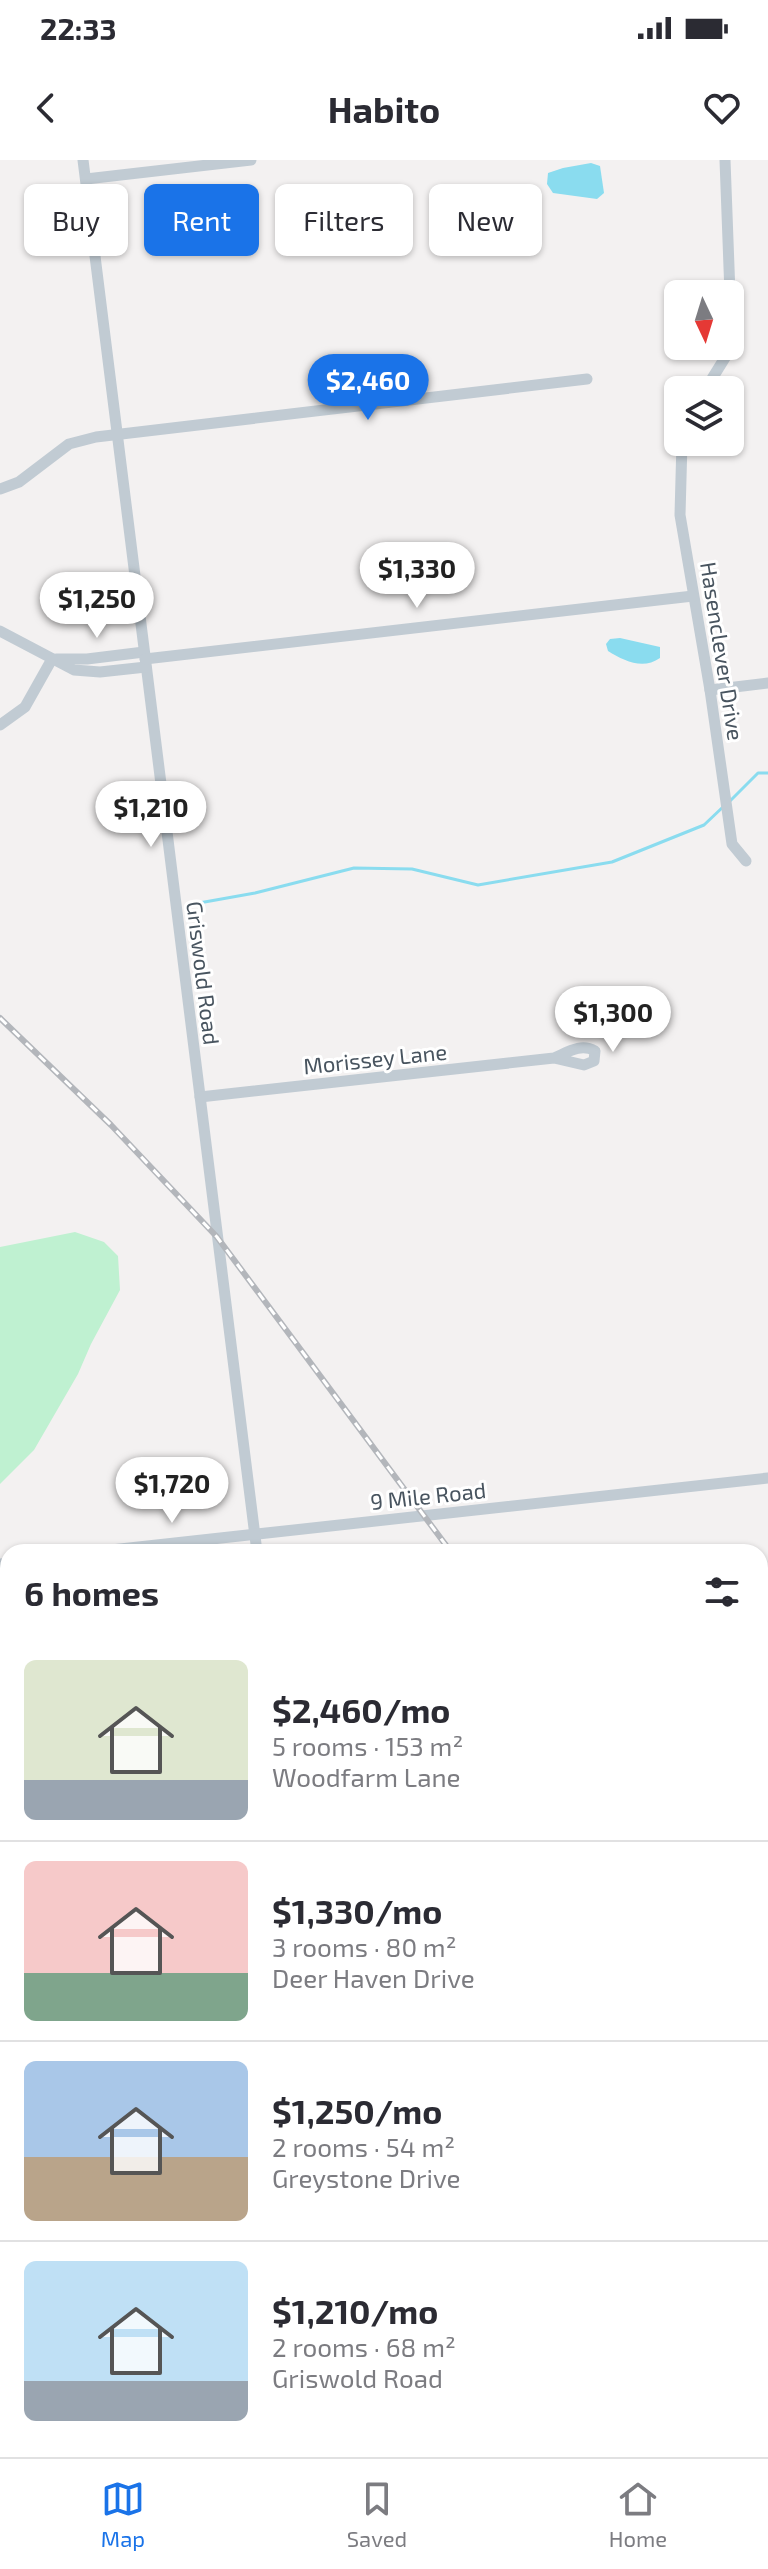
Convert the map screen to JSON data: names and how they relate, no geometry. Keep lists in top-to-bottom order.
{
  "streets": {
    "street": [
      "Hasenclever Drive",
      "Griswold Road",
      "Morissey Lane",
      "9 Mile Road"
    ]
  },
  "crossings": [
    ["Griswold Road", "Morissey Lane"],
    ["Griswold Road", "9 Mile Road"]
  ],
  "north": "bottom",
  "page": {
    "status": "22:33",
    "header": "Habito",
    "chip": [
      "Buy",
      "Rent",
      "Filters",
      "New"
    ],
    "price": [
      "$2,460",
      "$1,330",
      "$1,250",
      "$1,210",
      "$1,300",
      "$1,720"
    ],
    "heading": "6 homes",
    "list": [
      {
        "name": "$2,460/mo",
        "note": "5 rooms · 153 m² · Woodfarm Lane"
      },
      {
        "name": "$1,330/mo",
        "note": "3 rooms · 80 m² · Deer Haven Drive"
      },
      {
        "name": "$1,250/mo",
        "note": "2 rooms · 54 m² · Greystone Drive"
      },
      {
        "name": "$1,210/mo",
        "note": "2 rooms · 68 m² · Griswold Road"
      }
    ],
    "tabs": ["Map", "Saved", "Home"]
  }
}
